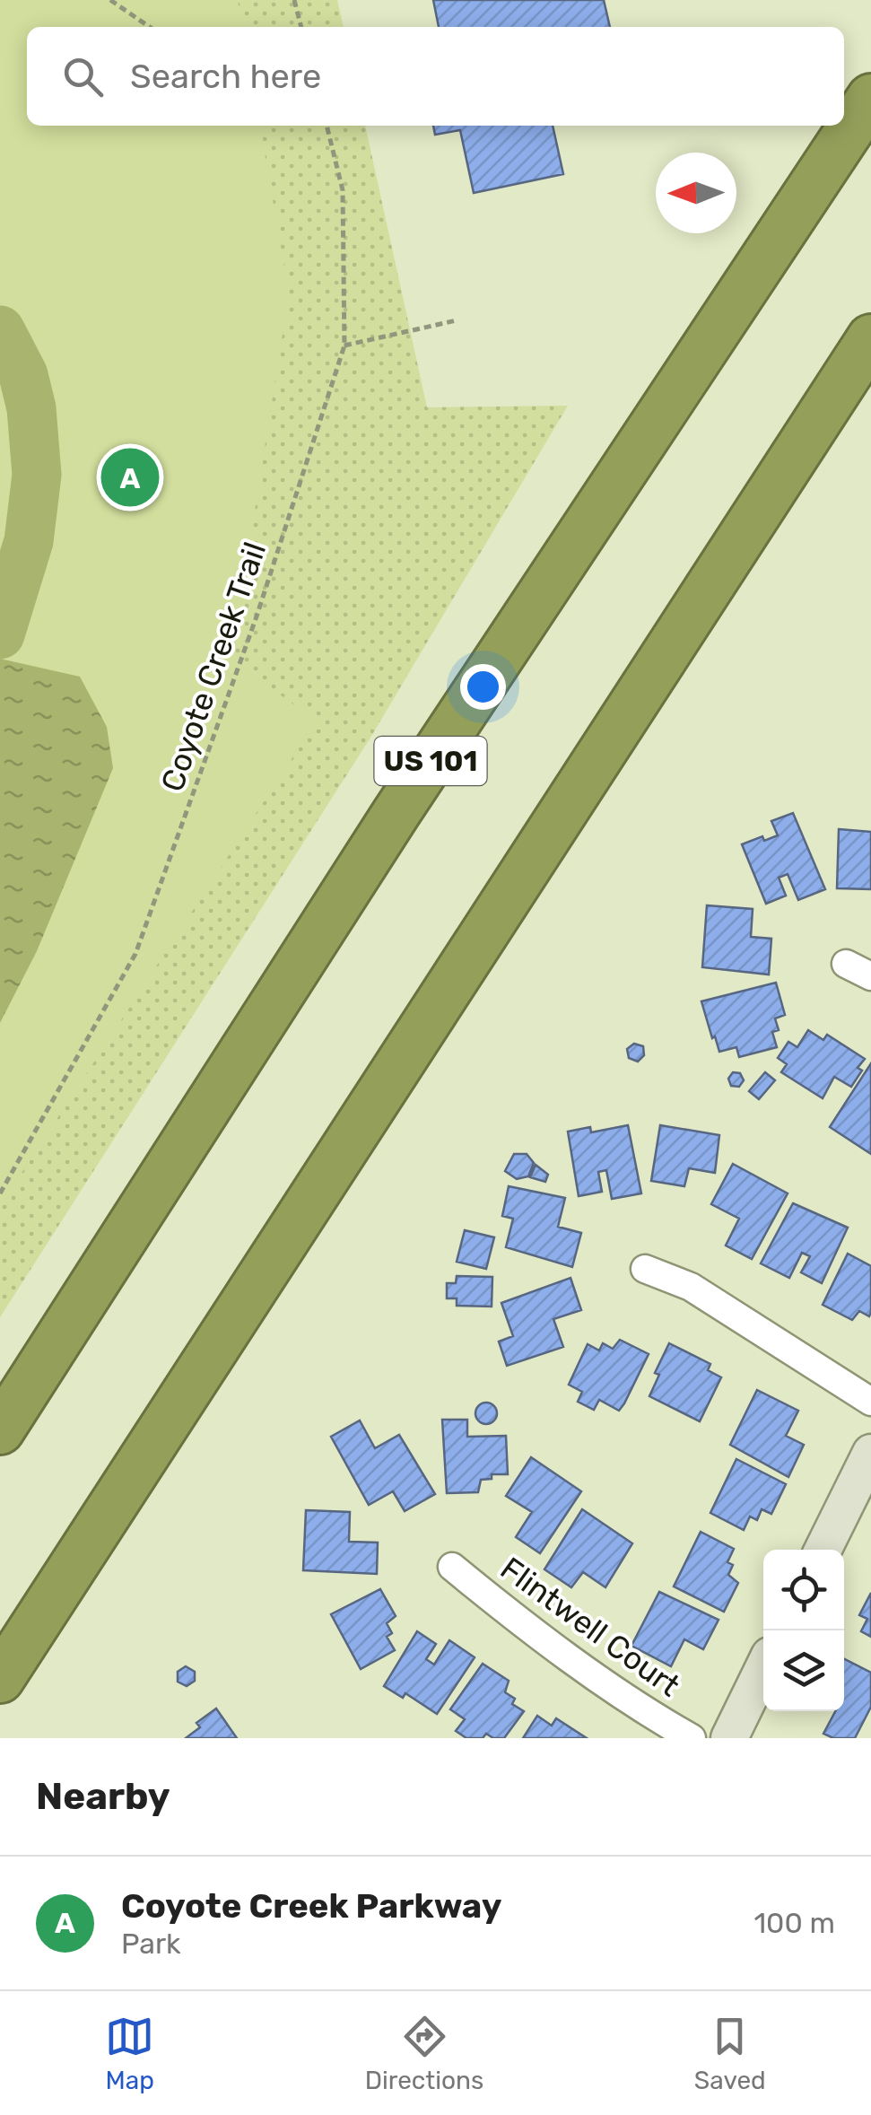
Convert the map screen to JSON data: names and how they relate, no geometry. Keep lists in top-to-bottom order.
{
  "streets": {
    "highway": ["US 101"],
    "street": ["Flintwell Court"],
    "path": ["Coyote Creek Trail"]
  },
  "north": "left",
  "page": {
    "search": "Search here",
    "pins": "A",
    "heading": "Nearby",
    "list": [
      {
        "mark": "A",
        "name": "Coyote Creek Parkway",
        "note": "Park",
        "value": "100 m"
      }
    ],
    "nav": ["Map", "Directions", "Saved"]
  }
}
